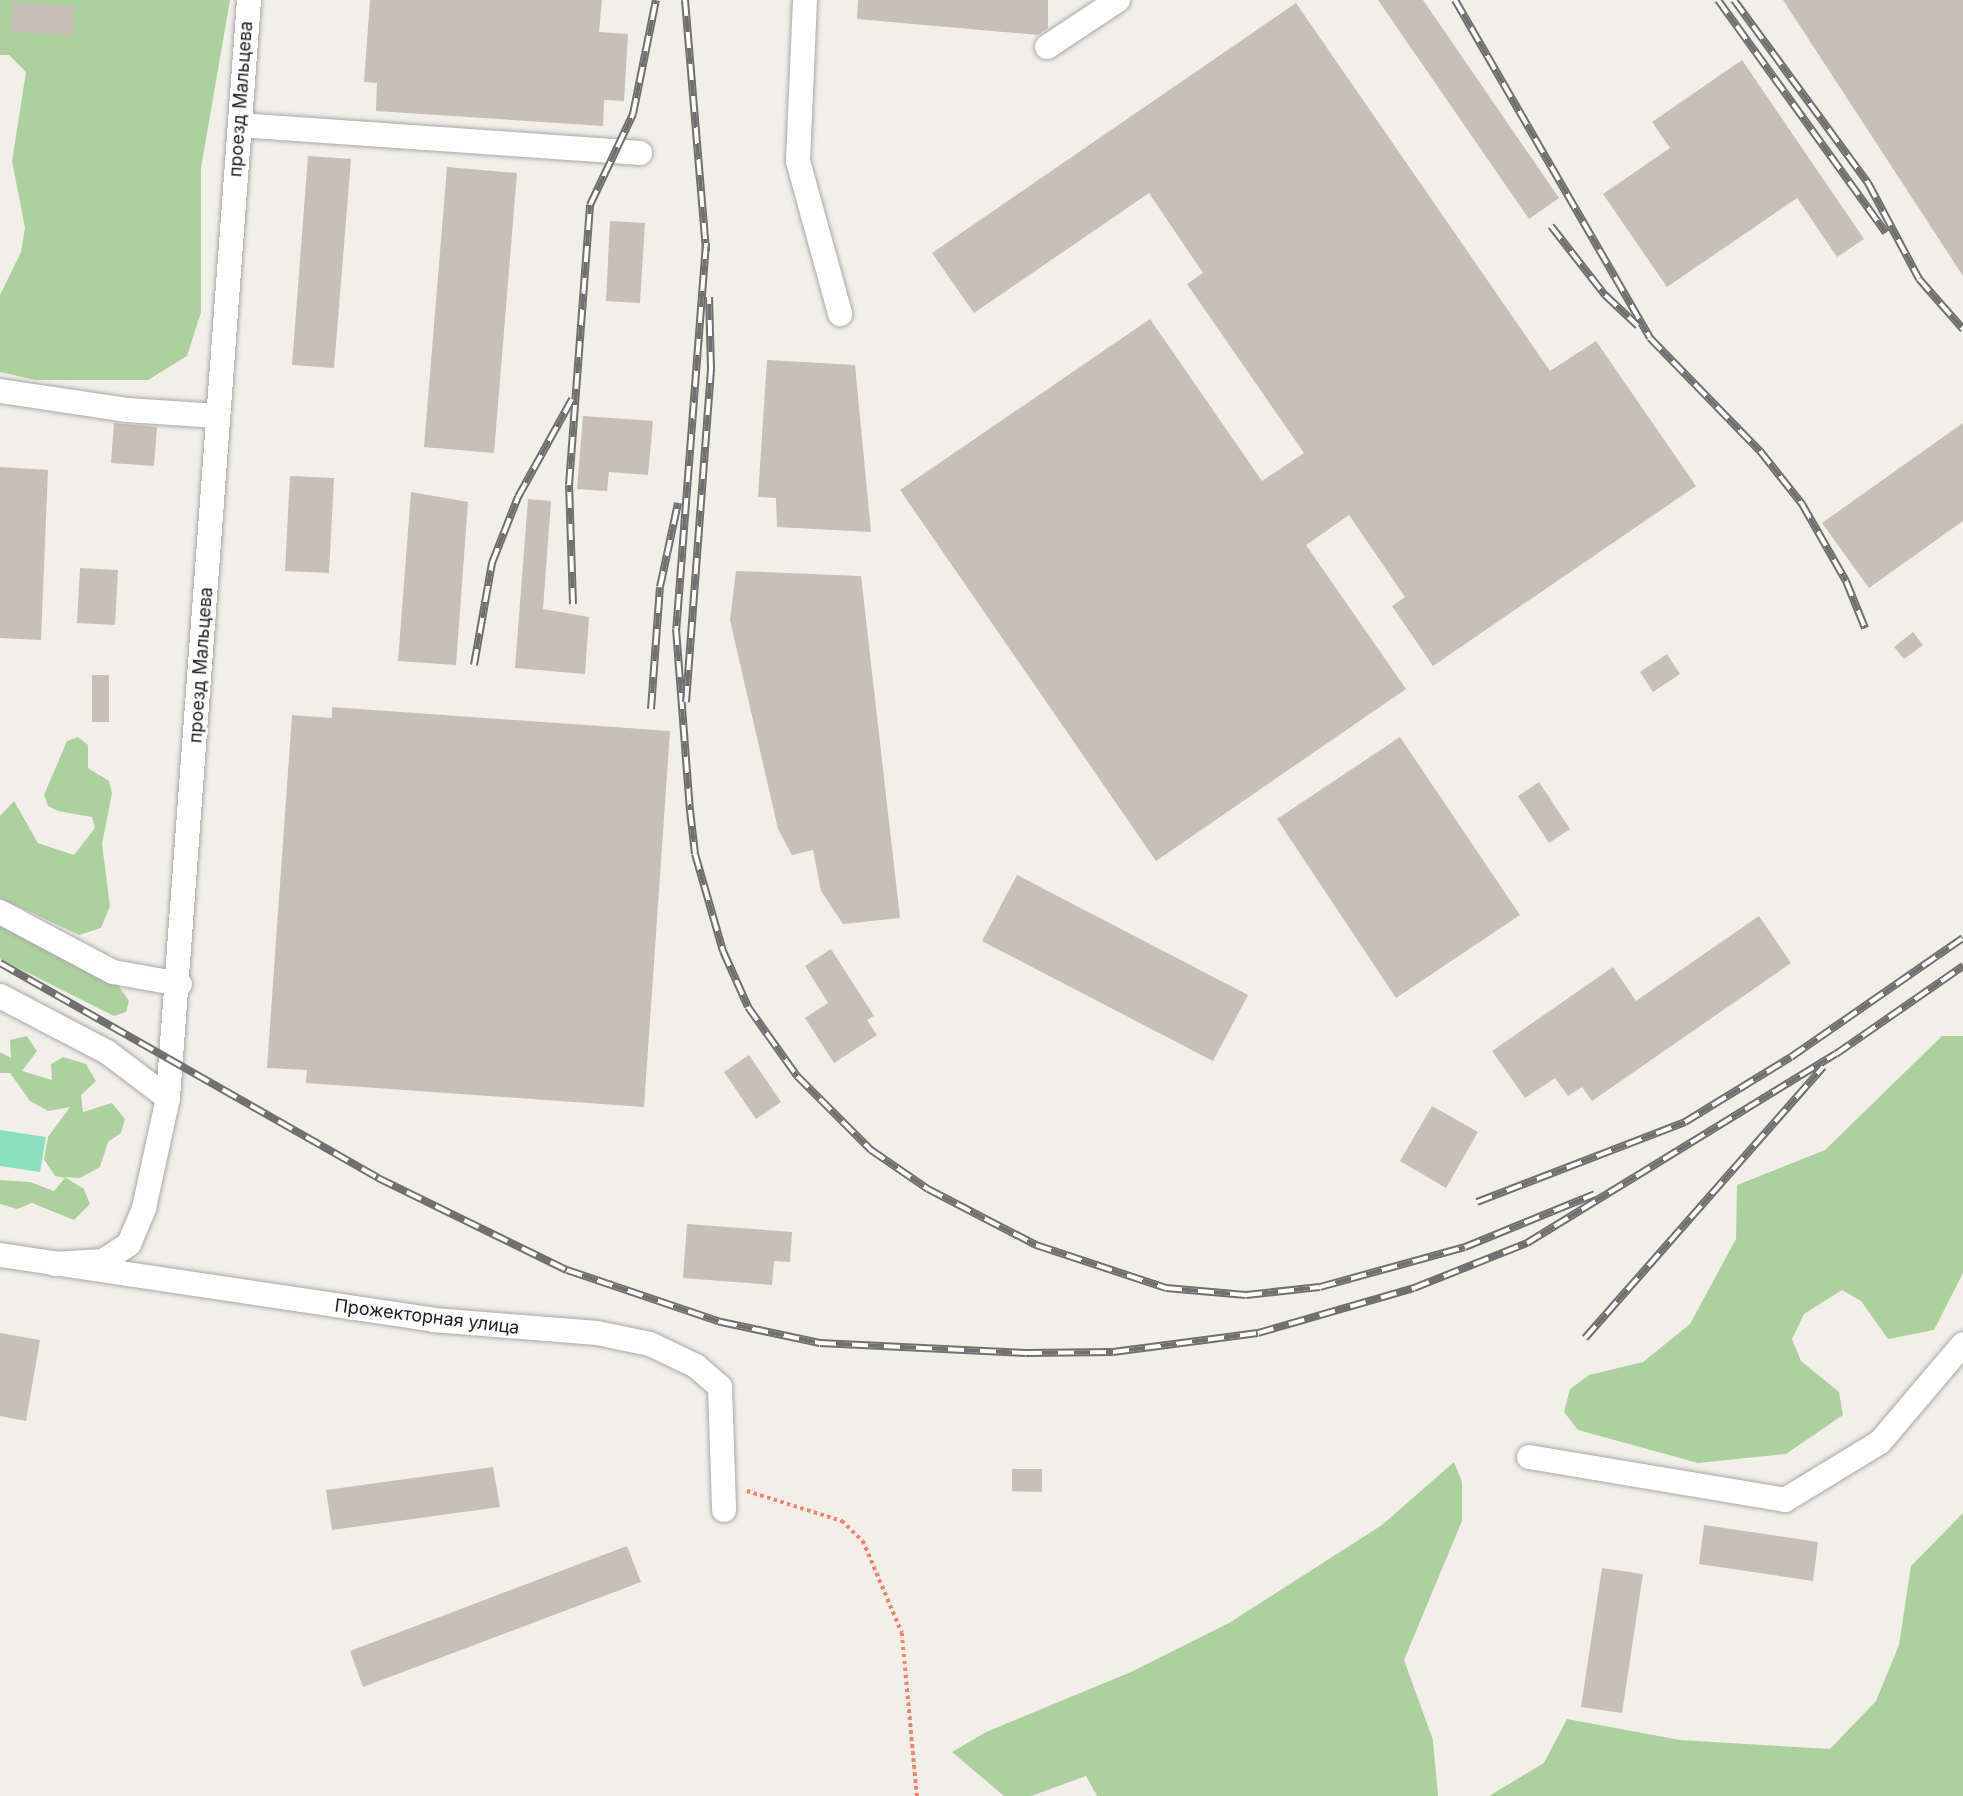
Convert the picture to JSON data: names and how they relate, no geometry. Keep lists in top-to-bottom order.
{
  "streets": {
    "street": ["проезд Мальцева", "Прожекторная улица"]
  },
  "crossings": [
    ["проезд Мальцева", "Прожекторная улица"]
  ]
}
